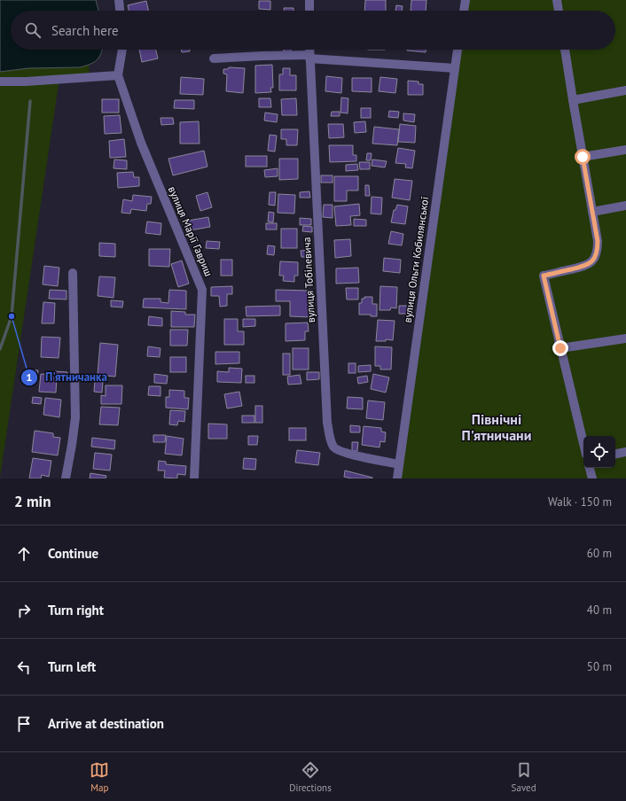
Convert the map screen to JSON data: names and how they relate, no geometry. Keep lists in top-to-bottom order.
{
  "streets": {
    "street": ["вулиця Марії Гавриш", "вулиця Ольги Кобилянської", "вулиця Тобілевича"]
  },
  "crossings": [
    ["вулиця Ольги Кобилянської", "вулиця Тобілевича"]
  ],
  "districts": ["Північні П'ятничани"],
  "places": ["П'ятничанка"],
  "page": {
    "search": "Search here",
    "heading": ["2 min", "Walk · 150 m"],
    "list": [
      ["Continue", "60 m"],
      ["Turn right", "40 m"],
      ["Turn left", "50 m"],
      "Arrive at destination"
    ],
    "nav": ["Map", "Directions", "Saved"]
  }
}
